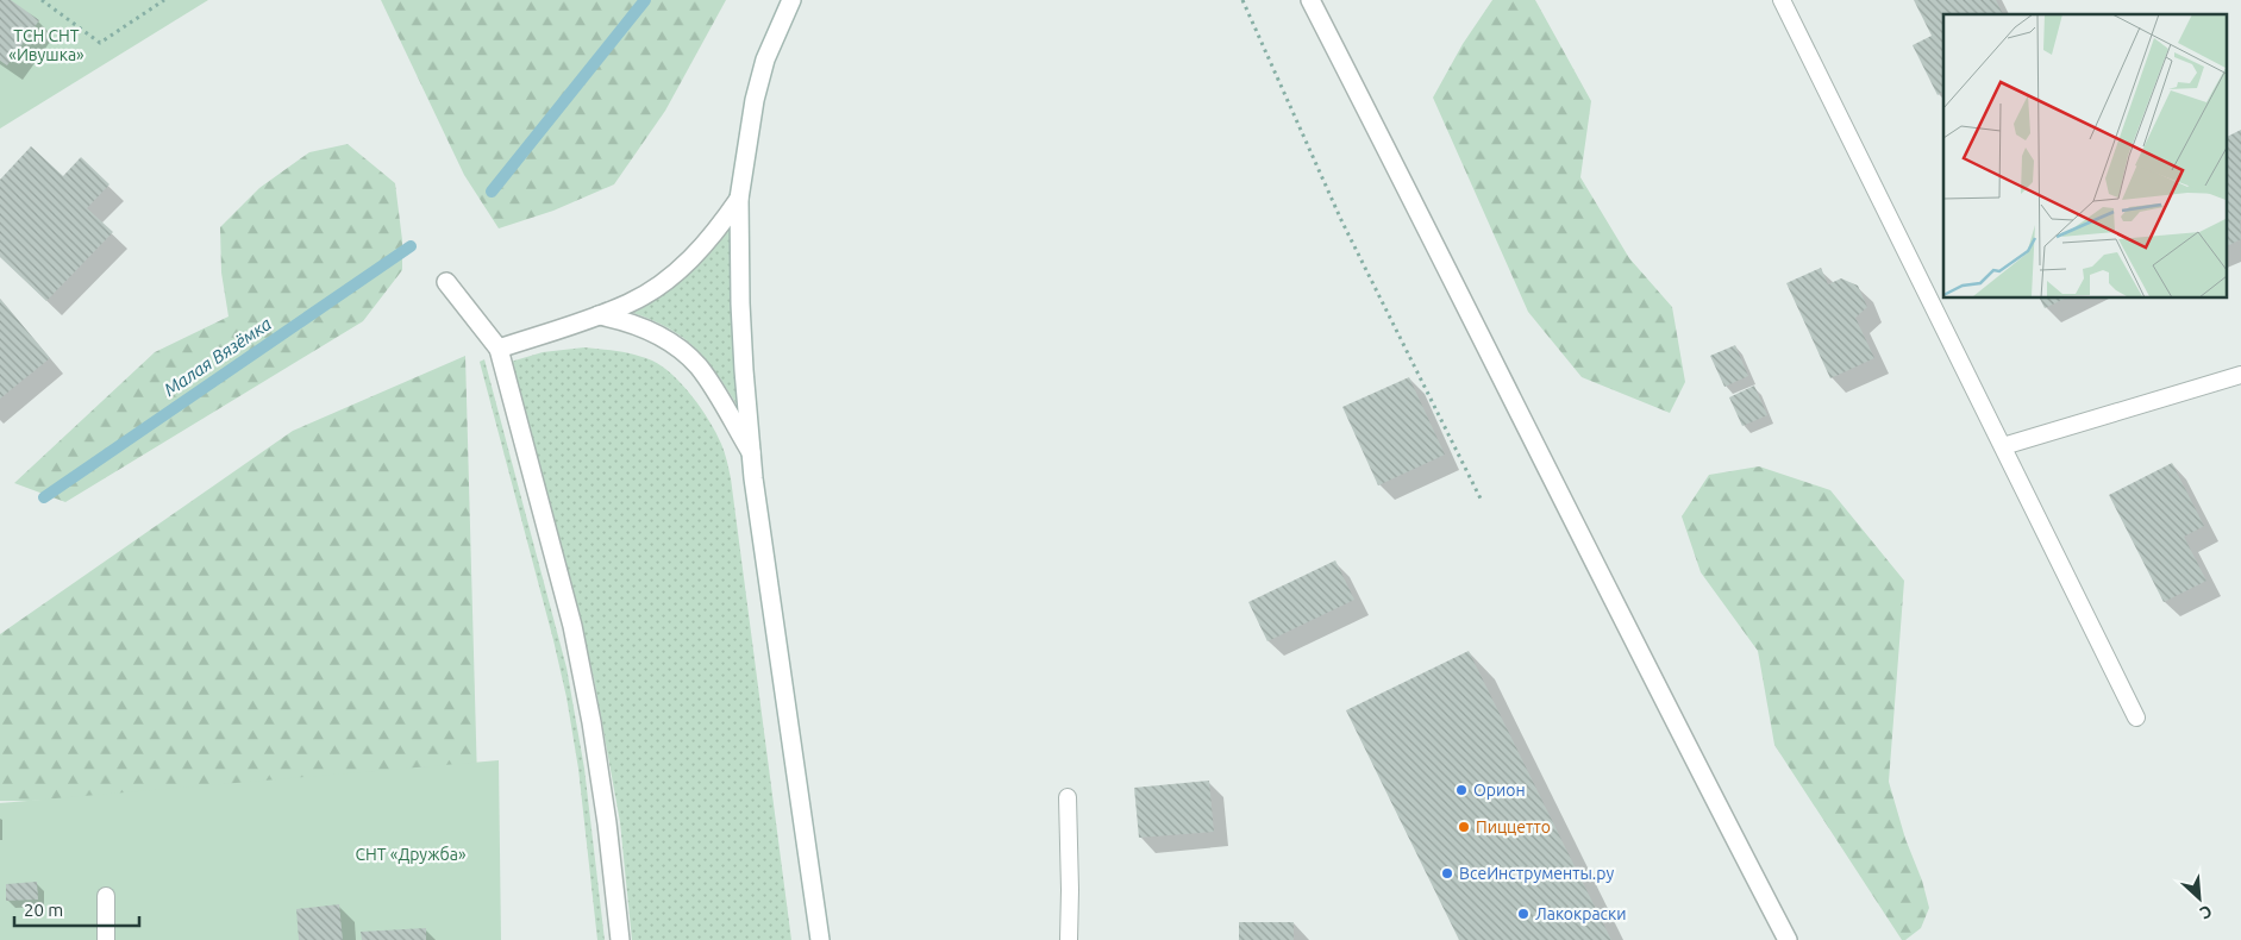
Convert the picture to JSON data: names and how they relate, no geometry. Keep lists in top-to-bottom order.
{
  "water": ["Малая Вязёмка"],
  "parks": ["ТСН СНТ «Ивушка»", "СНТ «Дружба»"],
  "places": [
    "Орион",
    "Пиццетто",
    "ВсеИнструменты.ру",
    "Лакокраски"
  ],
  "scale_bar": "20 m",
  "north": "bottom right"
}
